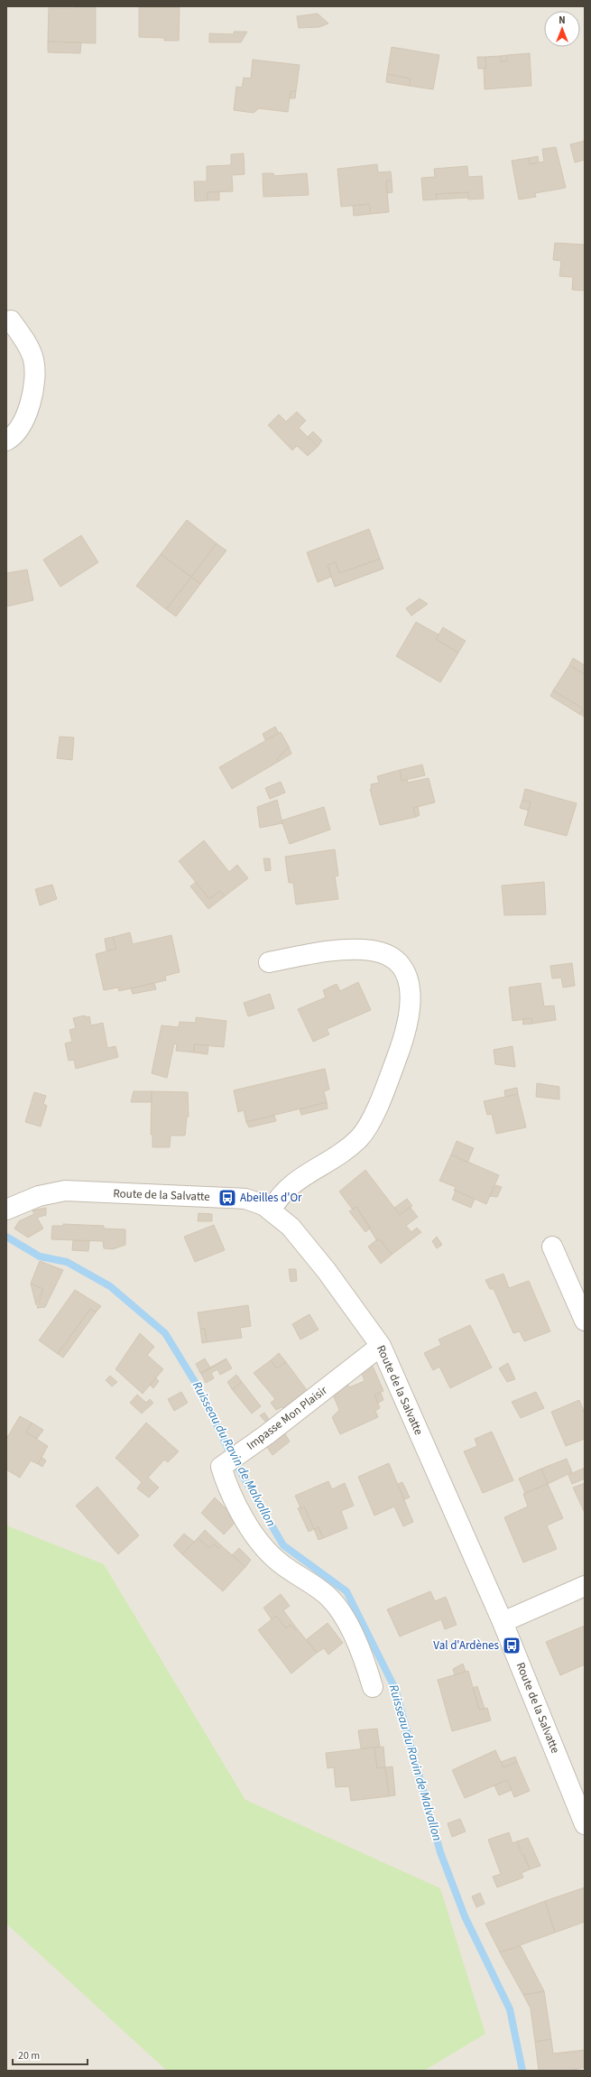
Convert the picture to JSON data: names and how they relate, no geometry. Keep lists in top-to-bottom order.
{
  "streets": {
    "street": ["Route de la Salvatte", "Impasse Mon Plaisir"]
  },
  "crossings": [
    ["Route de la Salvatte", "Impasse Mon Plaisir"]
  ],
  "water": ["Ruisseau du Ravin de Malvallon"],
  "places": {
    "bus stop": ["Abeilles d'Or", "Val d'Ardènes"]
  },
  "scale_bar": "20 m",
  "north": "top"
}
